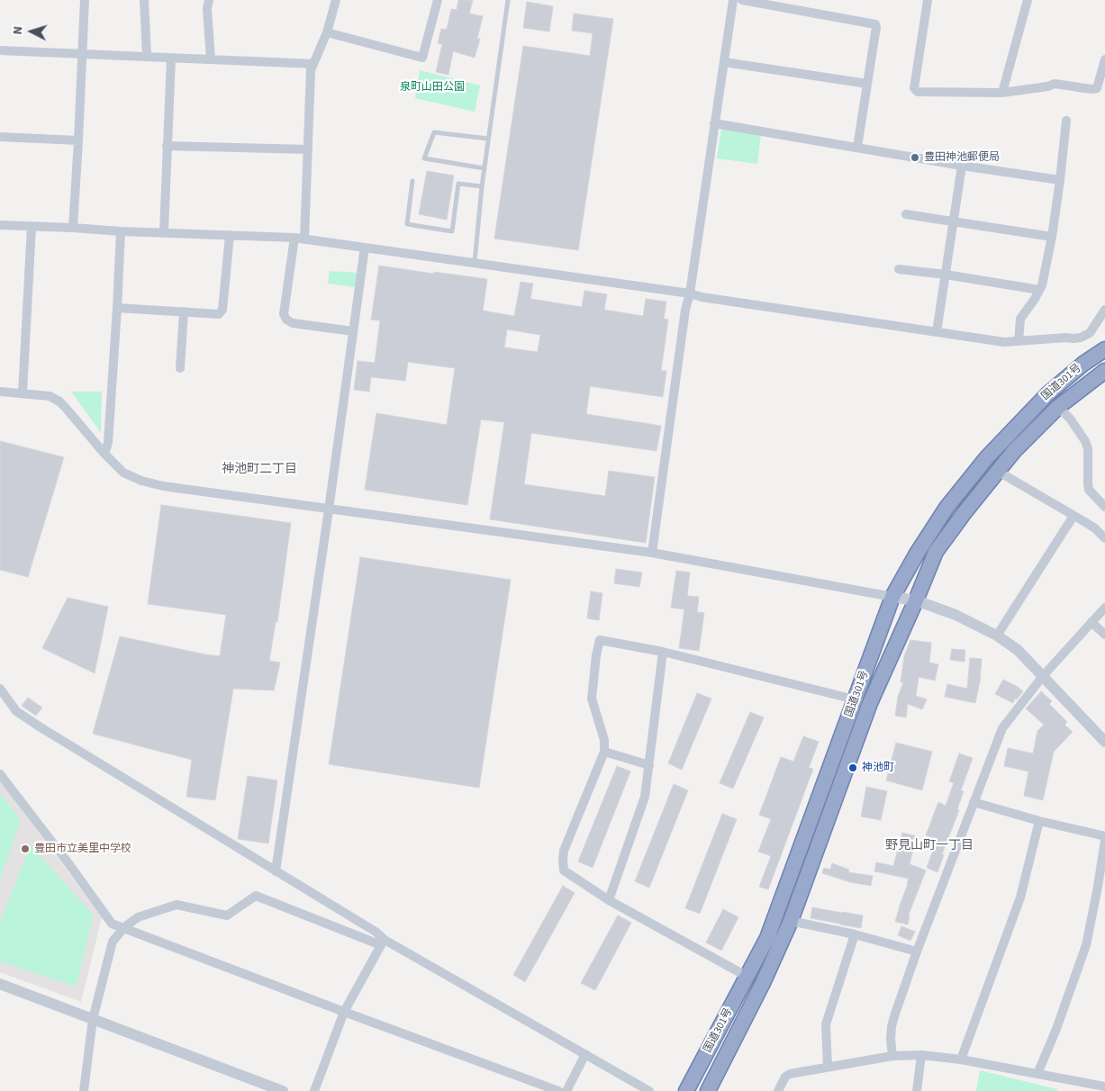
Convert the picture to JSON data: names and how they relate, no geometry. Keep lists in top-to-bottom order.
{
  "streets": {
    "highway": ["国道301号"]
  },
  "districts": ["神池町二丁目", "野見山町一丁目"],
  "parks": ["泉町山田公園"],
  "places": ["豊田神池郵便局", "神池町", "豊田市立美里中学校"],
  "north": "left"
}
